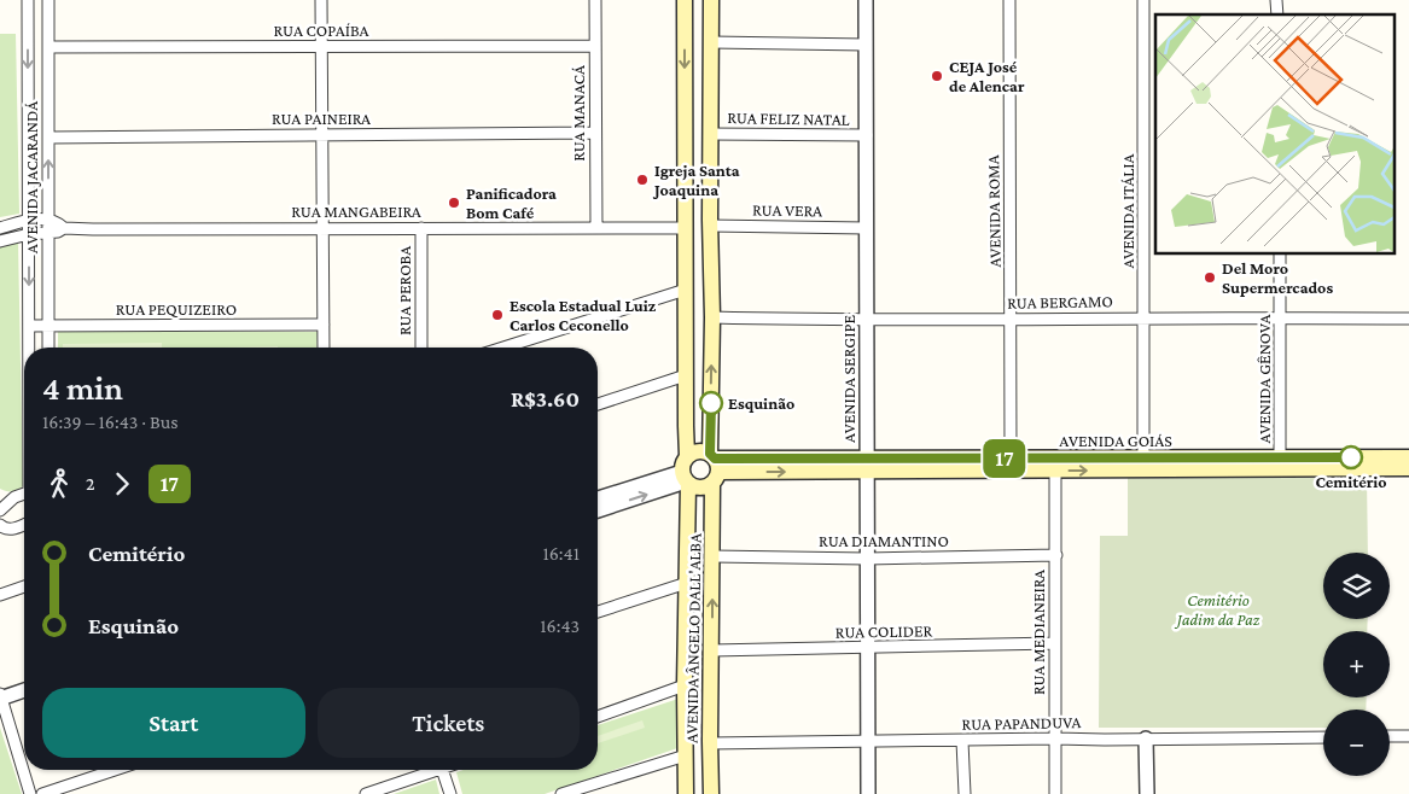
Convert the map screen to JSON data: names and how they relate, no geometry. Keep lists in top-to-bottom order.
{
  "streets": {
    "main road": ["AVENIDA GOIÁS", "AVENIDA ÂNGELO DALL'ALBA"],
    "street": [
      "RUA COPAÍBA",
      "RUA MANACÁ",
      "RUA PAINEIRA",
      "RUA FELIZ NATAL",
      "AVENIDA JACARANDÁ",
      "RUA VERA",
      "RUA MANGABEIRA",
      "AVENIDA ROMA",
      "AVENIDA ITÁLIA",
      "RUA PEROBA",
      "RUA BERGAMO",
      "RUA PEQUIZEIRO",
      "AVENIDA SERGIPE",
      "AVENIDA GÊNOVA",
      "RUA DIAMANTINO",
      "RUA COLIDER",
      "RUA MEDIANEIRA",
      "RUA PAPANDUVA"
    ]
  },
  "crossings": [
    ["RUA COPAÍBA", "RUA MANACÁ"],
    ["RUA COPAÍBA", "AVENIDA JACARANDÁ"],
    ["RUA MANACÁ", "RUA PAINEIRA"],
    ["RUA MANACÁ", "RUA MANGABEIRA"],
    ["RUA PAINEIRA", "AVENIDA JACARANDÁ"],
    ["RUA FELIZ NATAL", "AVENIDA SERGIPE"],
    ["RUA FELIZ NATAL", "AVENIDA ÂNGELO DALL'ALBA"],
    ["AVENIDA JACARANDÁ", "RUA PEQUIZEIRO"],
    ["RUA VERA", "AVENIDA SERGIPE"],
    ["RUA VERA", "AVENIDA ÂNGELO DALL'ALBA"],
    ["RUA MANGABEIRA", "RUA PEROBA"],
    ["AVENIDA ROMA", "RUA BERGAMO"],
    ["AVENIDA ROMA", "AVENIDA GOIÁS"],
    ["AVENIDA ITÁLIA", "RUA BERGAMO"],
    ["AVENIDA ITÁLIA", "AVENIDA GOIÁS"],
    ["RUA BERGAMO", "AVENIDA SERGIPE"],
    ["RUA BERGAMO", "AVENIDA GÊNOVA"],
    ["RUA BERGAMO", "AVENIDA ÂNGELO DALL'ALBA"],
    ["AVENIDA SERGIPE", "AVENIDA GOIÁS"],
    ["AVENIDA SERGIPE", "RUA DIAMANTINO"],
    ["AVENIDA SERGIPE", "RUA COLIDER"],
    ["AVENIDA SERGIPE", "RUA PAPANDUVA"],
    ["AVENIDA GÊNOVA", "AVENIDA GOIÁS"],
    ["AVENIDA GOIÁS", "RUA MEDIANEIRA"],
    ["AVENIDA GOIÁS", "AVENIDA ÂNGELO DALL'ALBA"],
    ["RUA DIAMANTINO", "RUA MEDIANEIRA"],
    ["RUA DIAMANTINO", "AVENIDA ÂNGELO DALL'ALBA"],
    ["RUA COLIDER", "RUA MEDIANEIRA"],
    ["RUA COLIDER", "AVENIDA ÂNGELO DALL'ALBA"],
    ["RUA MEDIANEIRA", "RUA PAPANDUVA"],
    ["AVENIDA ÂNGELO DALL'ALBA", "RUA PAPANDUVA"]
  ],
  "parks": ["Cemitério Jadim da Paz"],
  "places": [
    "CEJA José de Alencar",
    "Igreja Santa Joaquina",
    "Panificadora Bom Café",
    "Del Moro Supermercados",
    "Escola Estadual Luiz Carlos Ceconello",
    "Esquinão",
    "Cemitério"
  ],
  "lines": ["bus line 17"],
  "page": {
    "on_map": "17",
    "heading": ["4 min", "16:39 – 16:43 · Bus", "R$3.60"],
    "legs": ["2", "17"],
    "list": [
      {
        "name": "Cemitério",
        "value": "16:41"
      },
      {
        "name": "Esquinão",
        "value": "16:43"
      }
    ],
    "map_buttons": ["+", "−"],
    "buttons": ["Start", "Tickets"]
  }
}
